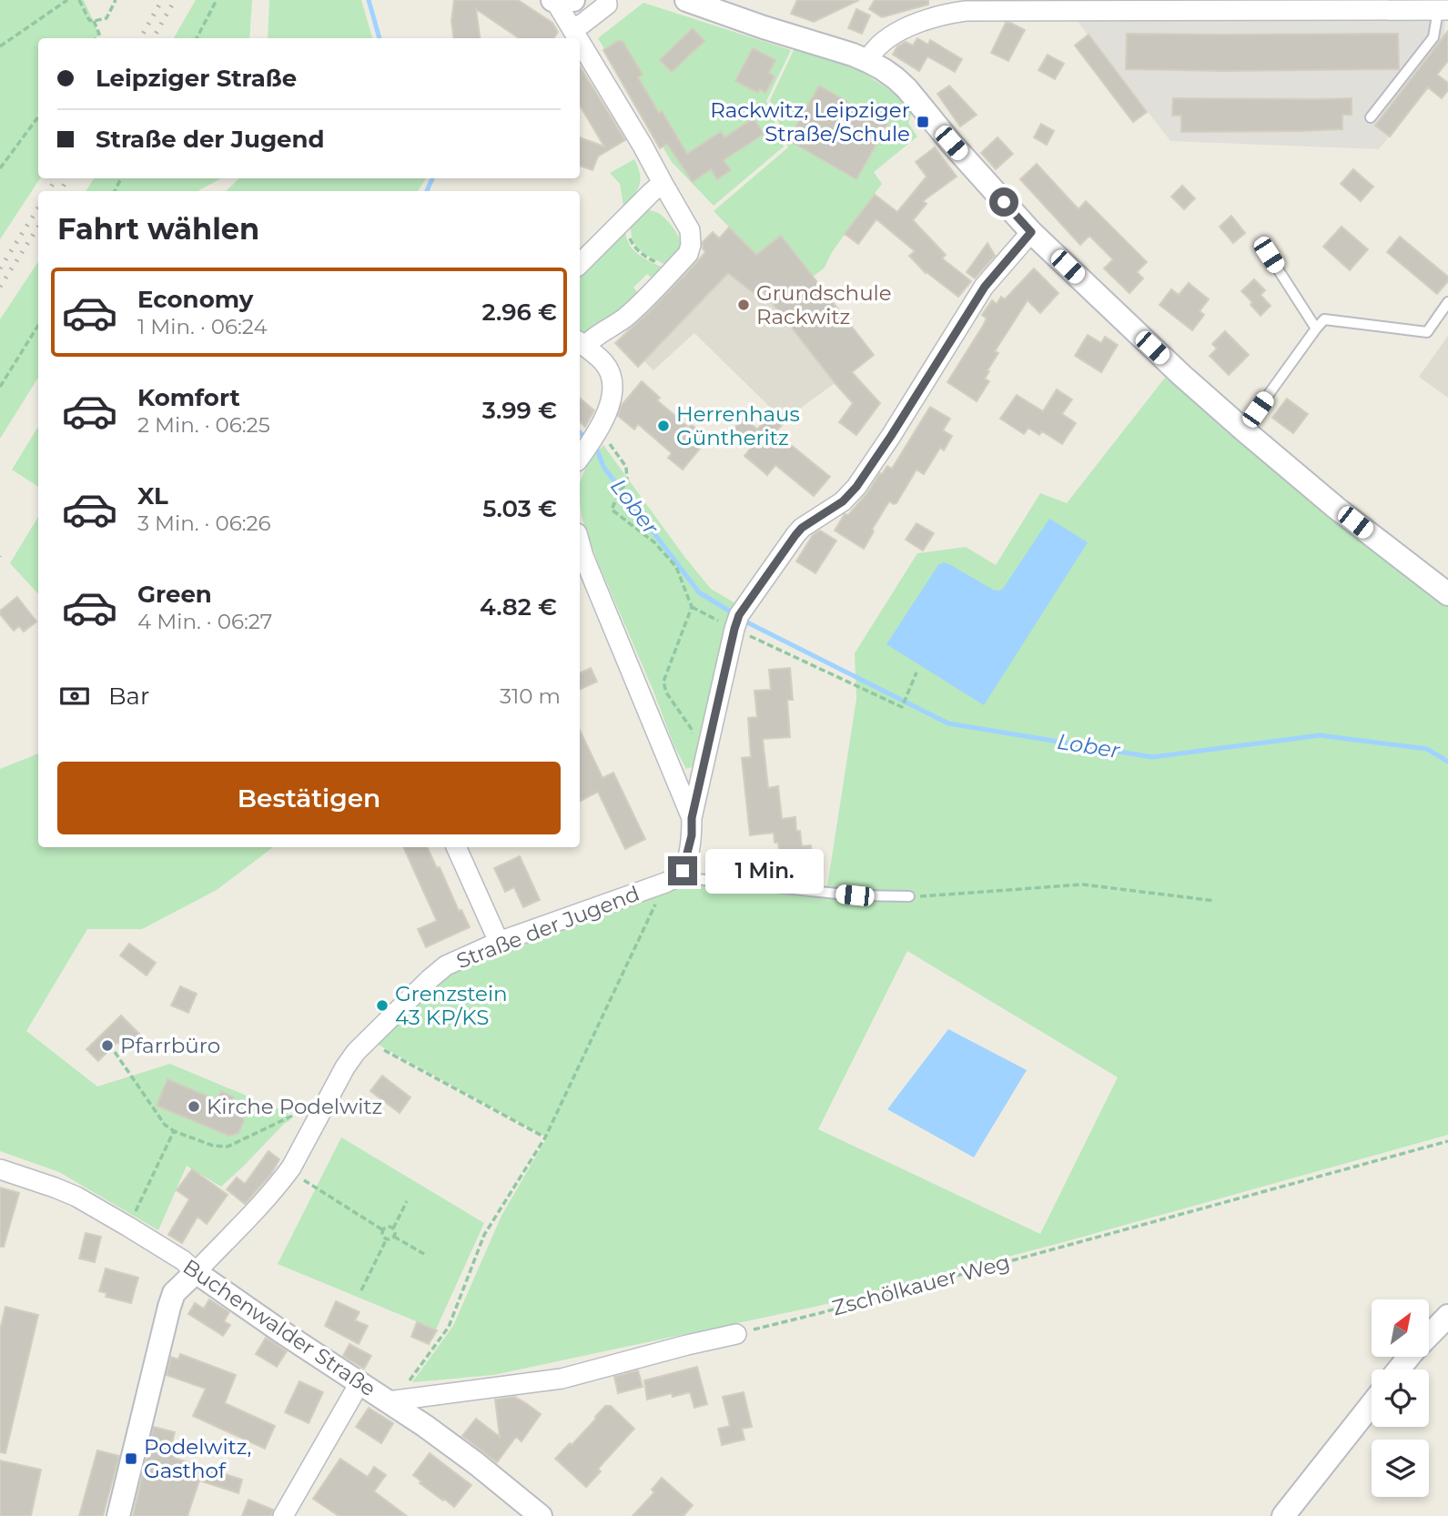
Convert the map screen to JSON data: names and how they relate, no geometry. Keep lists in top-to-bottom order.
{
  "streets": {
    "street": ["Straße der Jugend", "Buchenwalder Straße"],
    "path": ["Zschölkauer Weg"]
  },
  "crossings": [
    ["Straße der Jugend", "Buchenwalder Straße"]
  ],
  "water": ["Lober"],
  "places": {
    "transit": ["Rackwitz, Leipziger Straße/Schule", "Podelwitz, Gasthof"],
    "other": [
      "Grundschule Rackwitz",
      "Herrenhaus Güntheritz",
      "Grenzstein 43 KP/KS",
      "Pfarrbüro",
      "Kirche Podelwitz"
    ]
  },
  "north": "top right",
  "page": {
    "banner": ["Leipziger Straße", "Straße der Jugend"],
    "heading": "Fahrt wählen",
    "list": [
      {
        "name": "Economy",
        "note": "1 Min. · 06:24",
        "value": "2.96 €"
      },
      {
        "name": "Komfort",
        "note": "2 Min. · 06:25",
        "value": "3.99 €"
      },
      {
        "name": "XL",
        "note": "3 Min. · 06:26",
        "value": "5.03 €"
      },
      {
        "name": "Green",
        "note": "4 Min. · 06:27",
        "value": "4.82 €"
      }
    ],
    "pay": ["Bar", "310 m"],
    "buttons": "Bestätigen",
    "bubble": "1 Min."
  }
}
